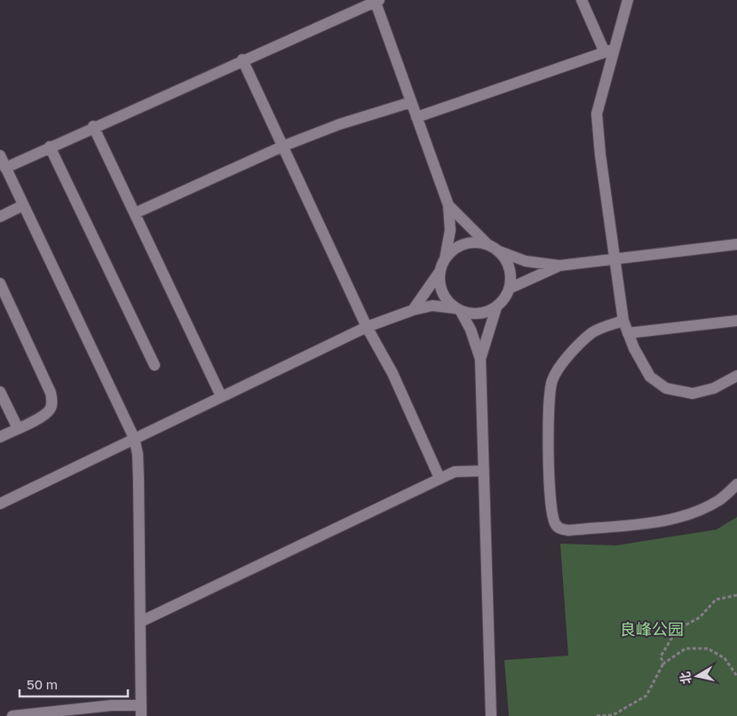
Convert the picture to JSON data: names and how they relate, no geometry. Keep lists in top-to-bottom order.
{
  "parks": ["良峰公园"],
  "scale_bar": "50 m",
  "north": "left"
}
